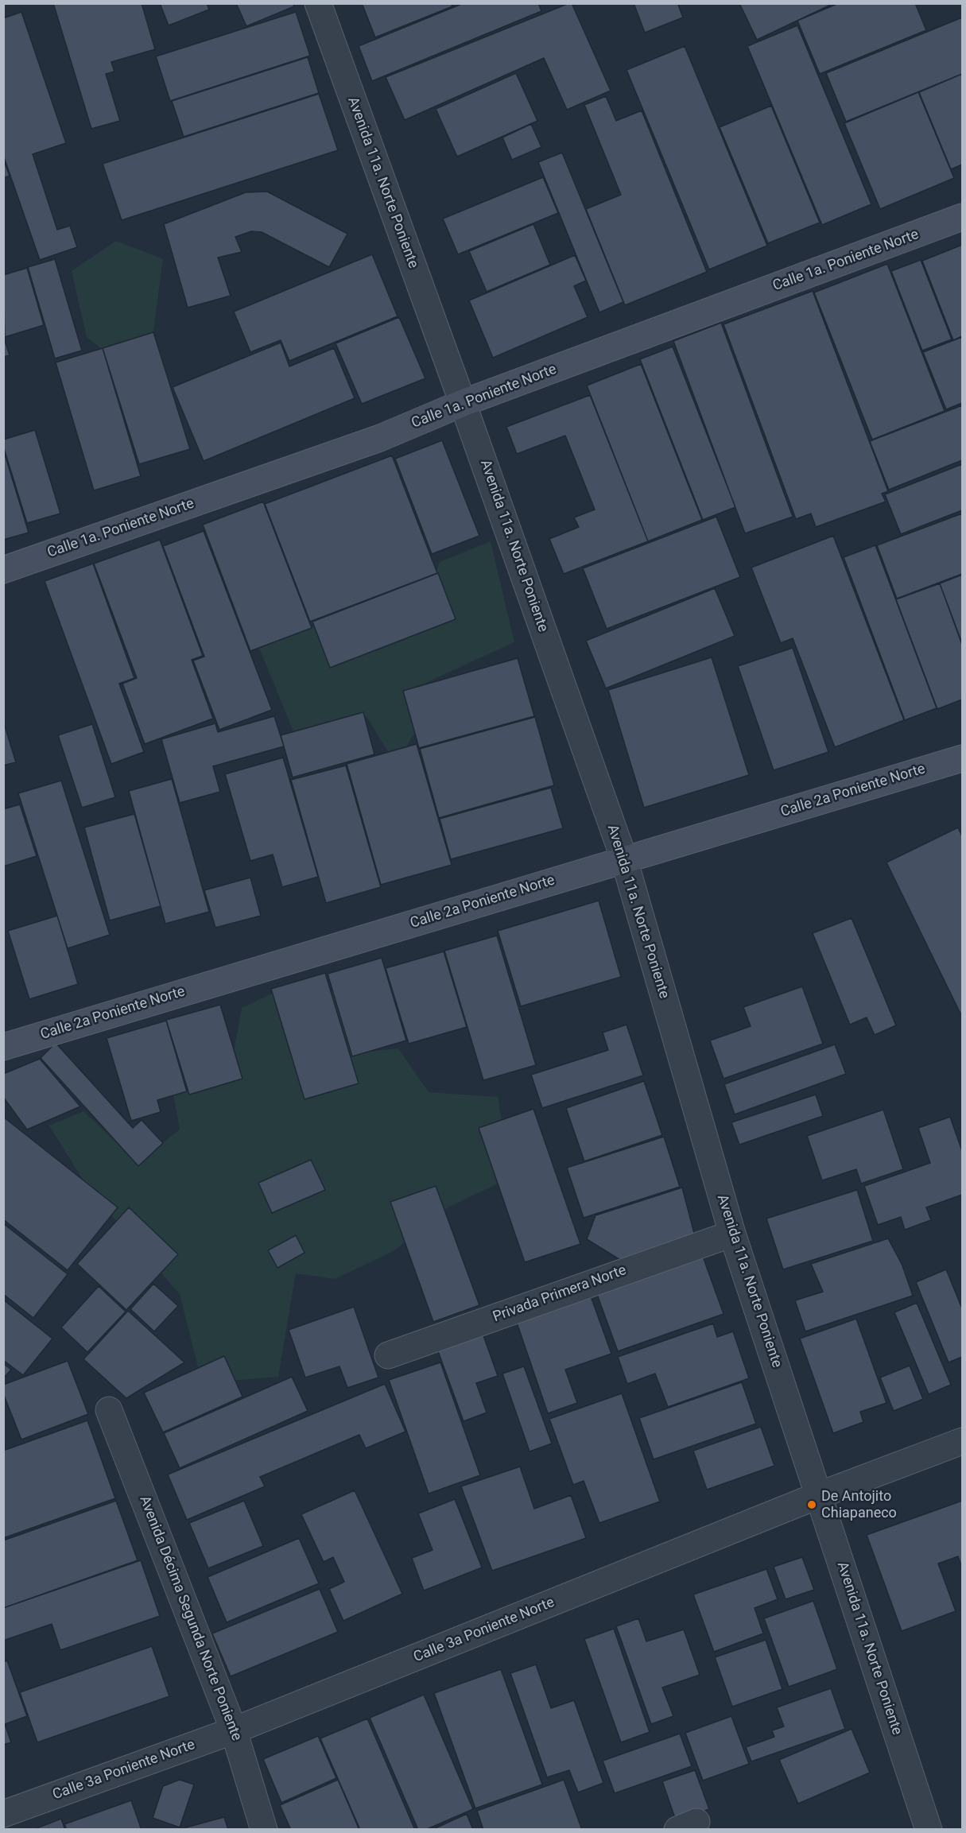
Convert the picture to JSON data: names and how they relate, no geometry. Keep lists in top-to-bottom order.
{
  "streets": {
    "main road": ["Calle 1a. Poniente Norte", "Calle 2a Poniente Norte"],
    "street": [
      "Avenida 11a. Norte Poniente",
      "Privada Primera Norte",
      "Avenida Décima Segunda Norte Poniente",
      "Calle 3a Poniente Norte"
    ]
  },
  "crossings": [
    ["Avenida 11a. Norte Poniente", "Calle 1a. Poniente Norte"],
    ["Avenida 11a. Norte Poniente", "Calle 2a Poniente Norte"],
    ["Avenida 11a. Norte Poniente", "Privada Primera Norte"],
    ["Avenida 11a. Norte Poniente", "Calle 3a Poniente Norte"],
    ["Avenida Décima Segunda Norte Poniente", "Calle 3a Poniente Norte"]
  ],
  "places": ["De Antojito Chiapaneco"]
}
